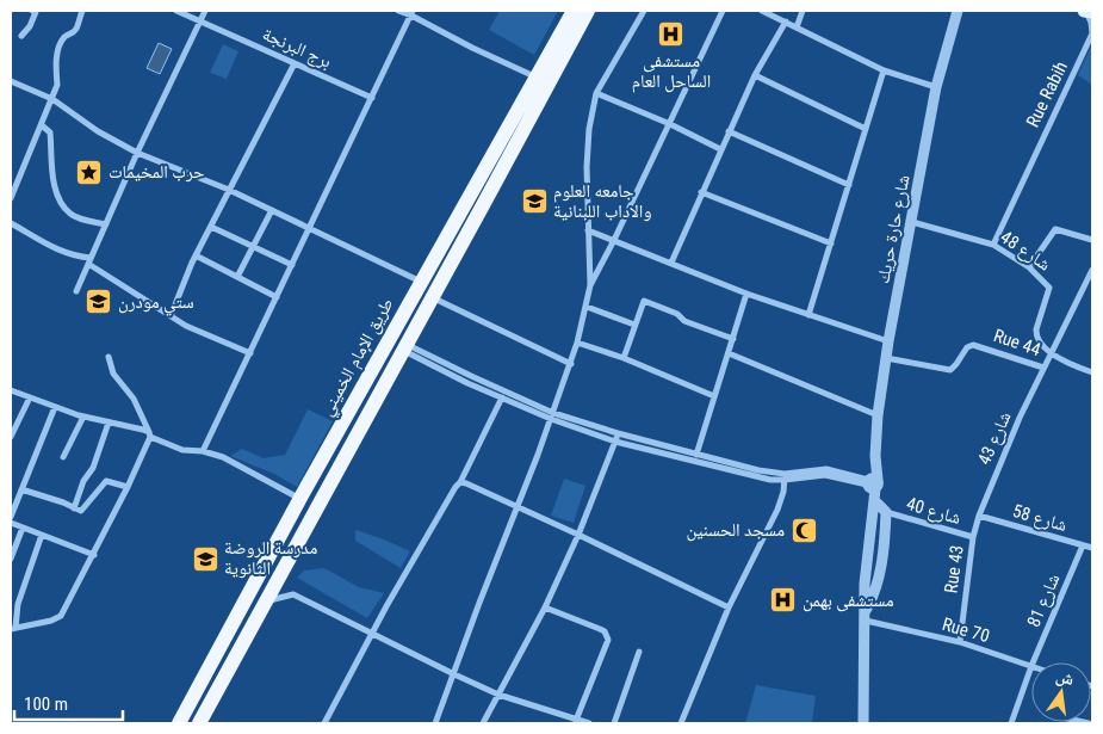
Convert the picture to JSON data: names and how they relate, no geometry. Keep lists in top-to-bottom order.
{
  "streets": {
    "highway": ["طريق الإمام الخميني"],
    "street": [
      "برج البرنجة",
      "Rue Rabih",
      "شارع حارة حريك",
      "شارع 48",
      "Rue 44",
      "شارع 43",
      "شارع 40",
      "شارع 58",
      "Rue 43",
      "شارع 81",
      "Rue 70"
    ]
  },
  "crossings": [
    ["Rue Rabih", "شارع 48"],
    ["شارع حارة حريك", "شارع 48"],
    ["شارع حارة حريك", "Rue 44"],
    ["شارع حارة حريك", "شارع 40"],
    ["شارع حارة حريك", "Rue 70"],
    ["شارع 48", "شارع 43"],
    ["Rue 44", "شارع 43"],
    ["شارع 43", "شارع 40"],
    ["شارع 43", "شارع 58"],
    ["شارع 43", "Rue 43"],
    ["شارع 40", "Rue 43"],
    ["شارع 58", "شارع 81"],
    ["Rue 43", "Rue 70"],
    ["شارع 81", "Rue 70"]
  ],
  "places": {
    "hospital": ["مستشفى الساحل العام", "مستشفى بهمن"],
    "place": ["حرب المخيمات"],
    "school or university": ["جامعه العلوم والاداب اللبنانية", "ستي مودرن", "مدرسة الروضة الثانوية"],
    "mosque": ["مسجد الحسنين"]
  },
  "scale_bar": "100 m",
  "north": "top"
}
